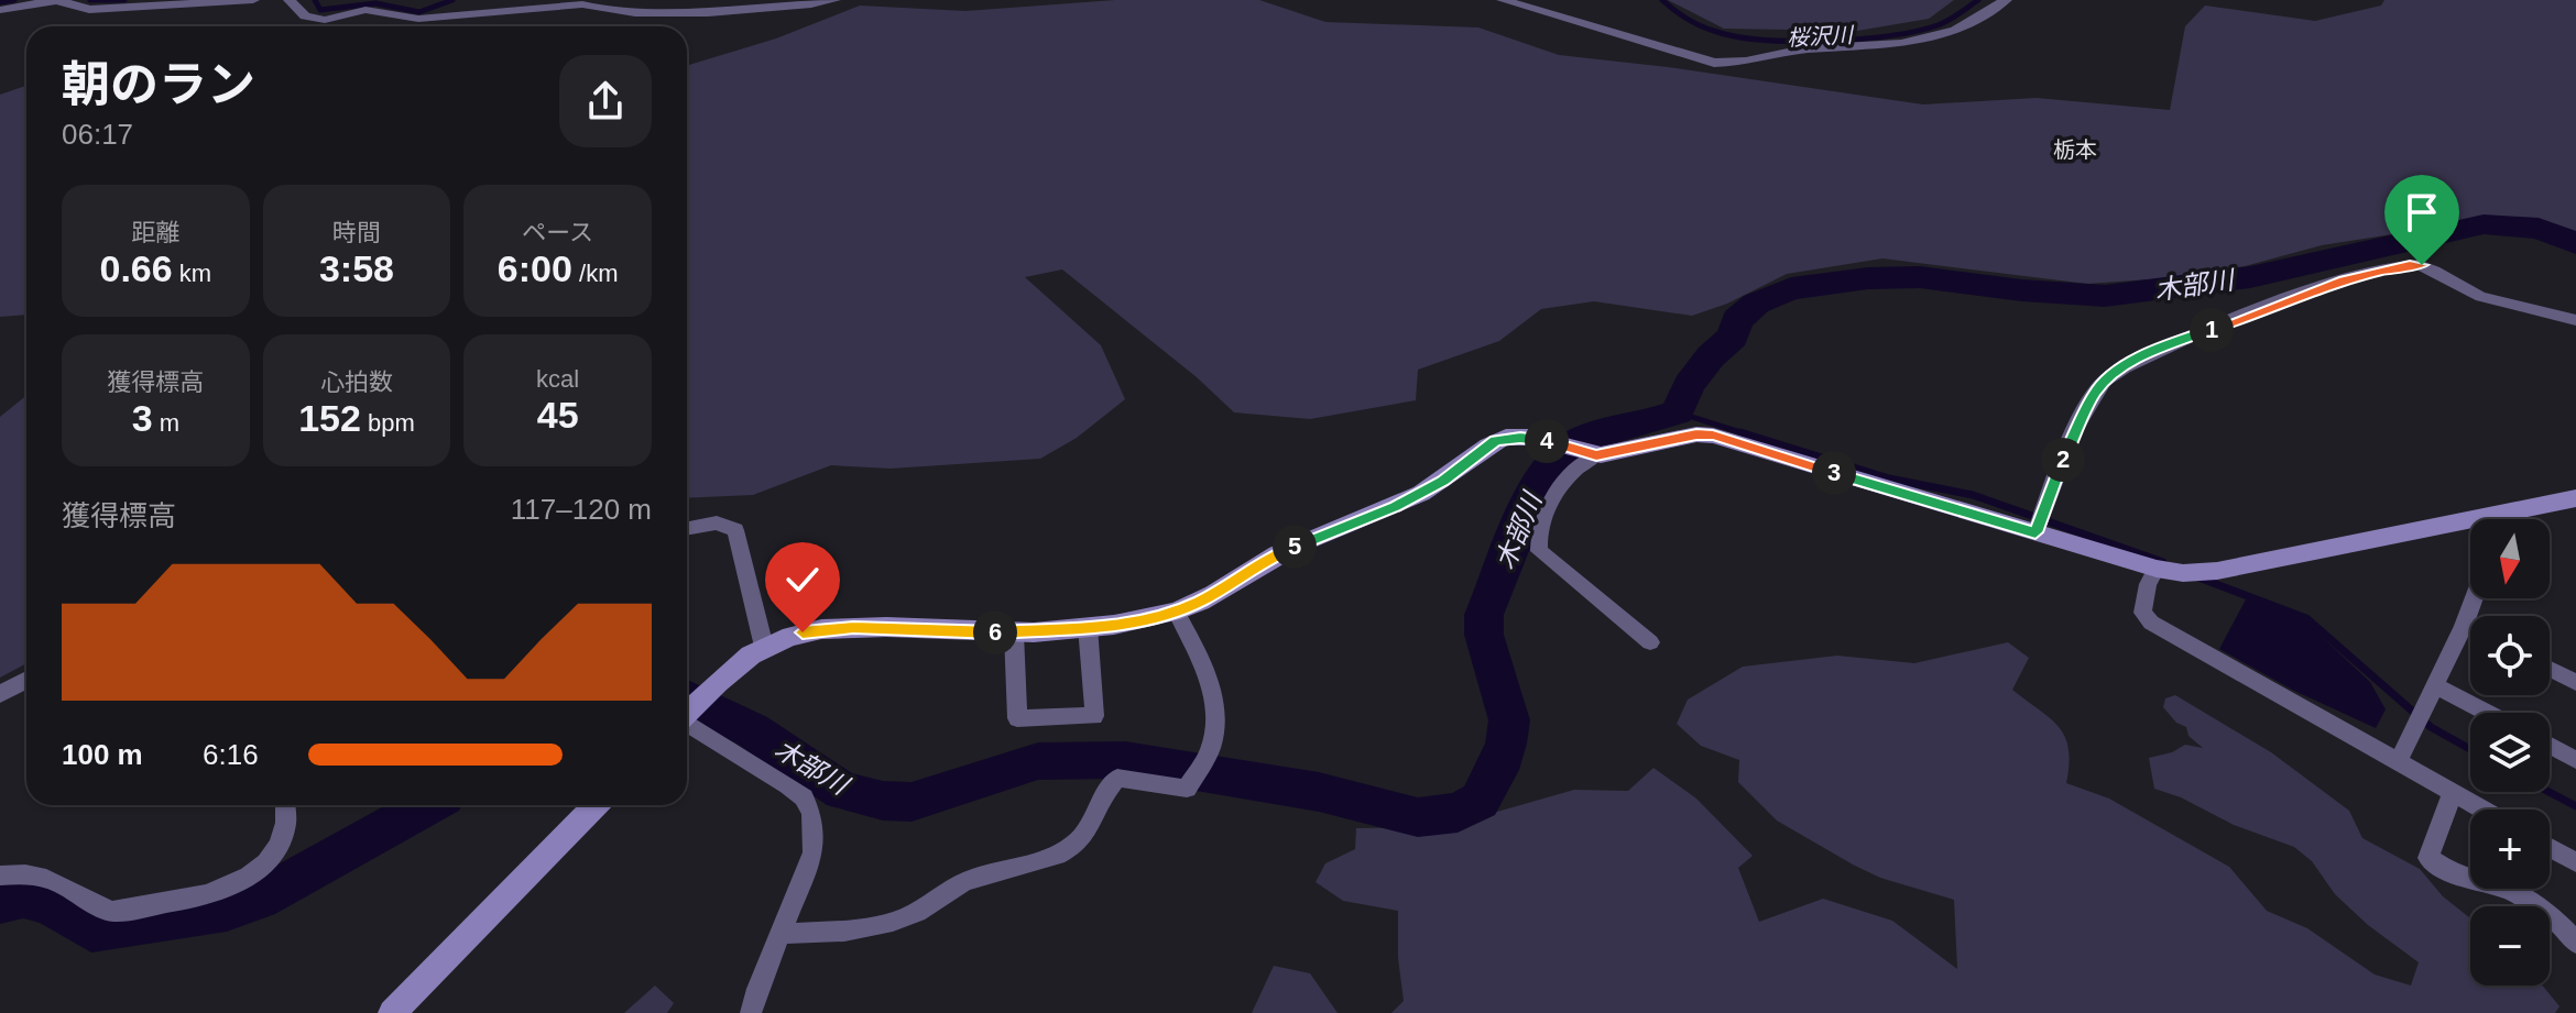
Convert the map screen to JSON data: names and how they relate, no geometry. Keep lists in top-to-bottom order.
{
  "districts": ["栃本"],
  "water": ["桜沢川", "木部川"],
  "north": "bottom",
  "page": {
    "heading": ["朝のラン", "06:17"],
    "stats": [
      ["距離", "0.66 km"],
      ["時間", "3:58"],
      ["ペース", "6:00 /km"],
      ["獲得標高", "3 m"],
      ["心拍数", "152 bpm"],
      ["kcal", "45"]
    ],
    "pins": [
      "1",
      "4",
      "2",
      "3",
      "5",
      "6"
    ],
    "chart": ["獲得標高", "117–120 m"],
    "map_buttons": ["+", "−"],
    "list": [
      {
        "name": "100 m",
        "note": "6:16"
      }
    ]
  }
}
